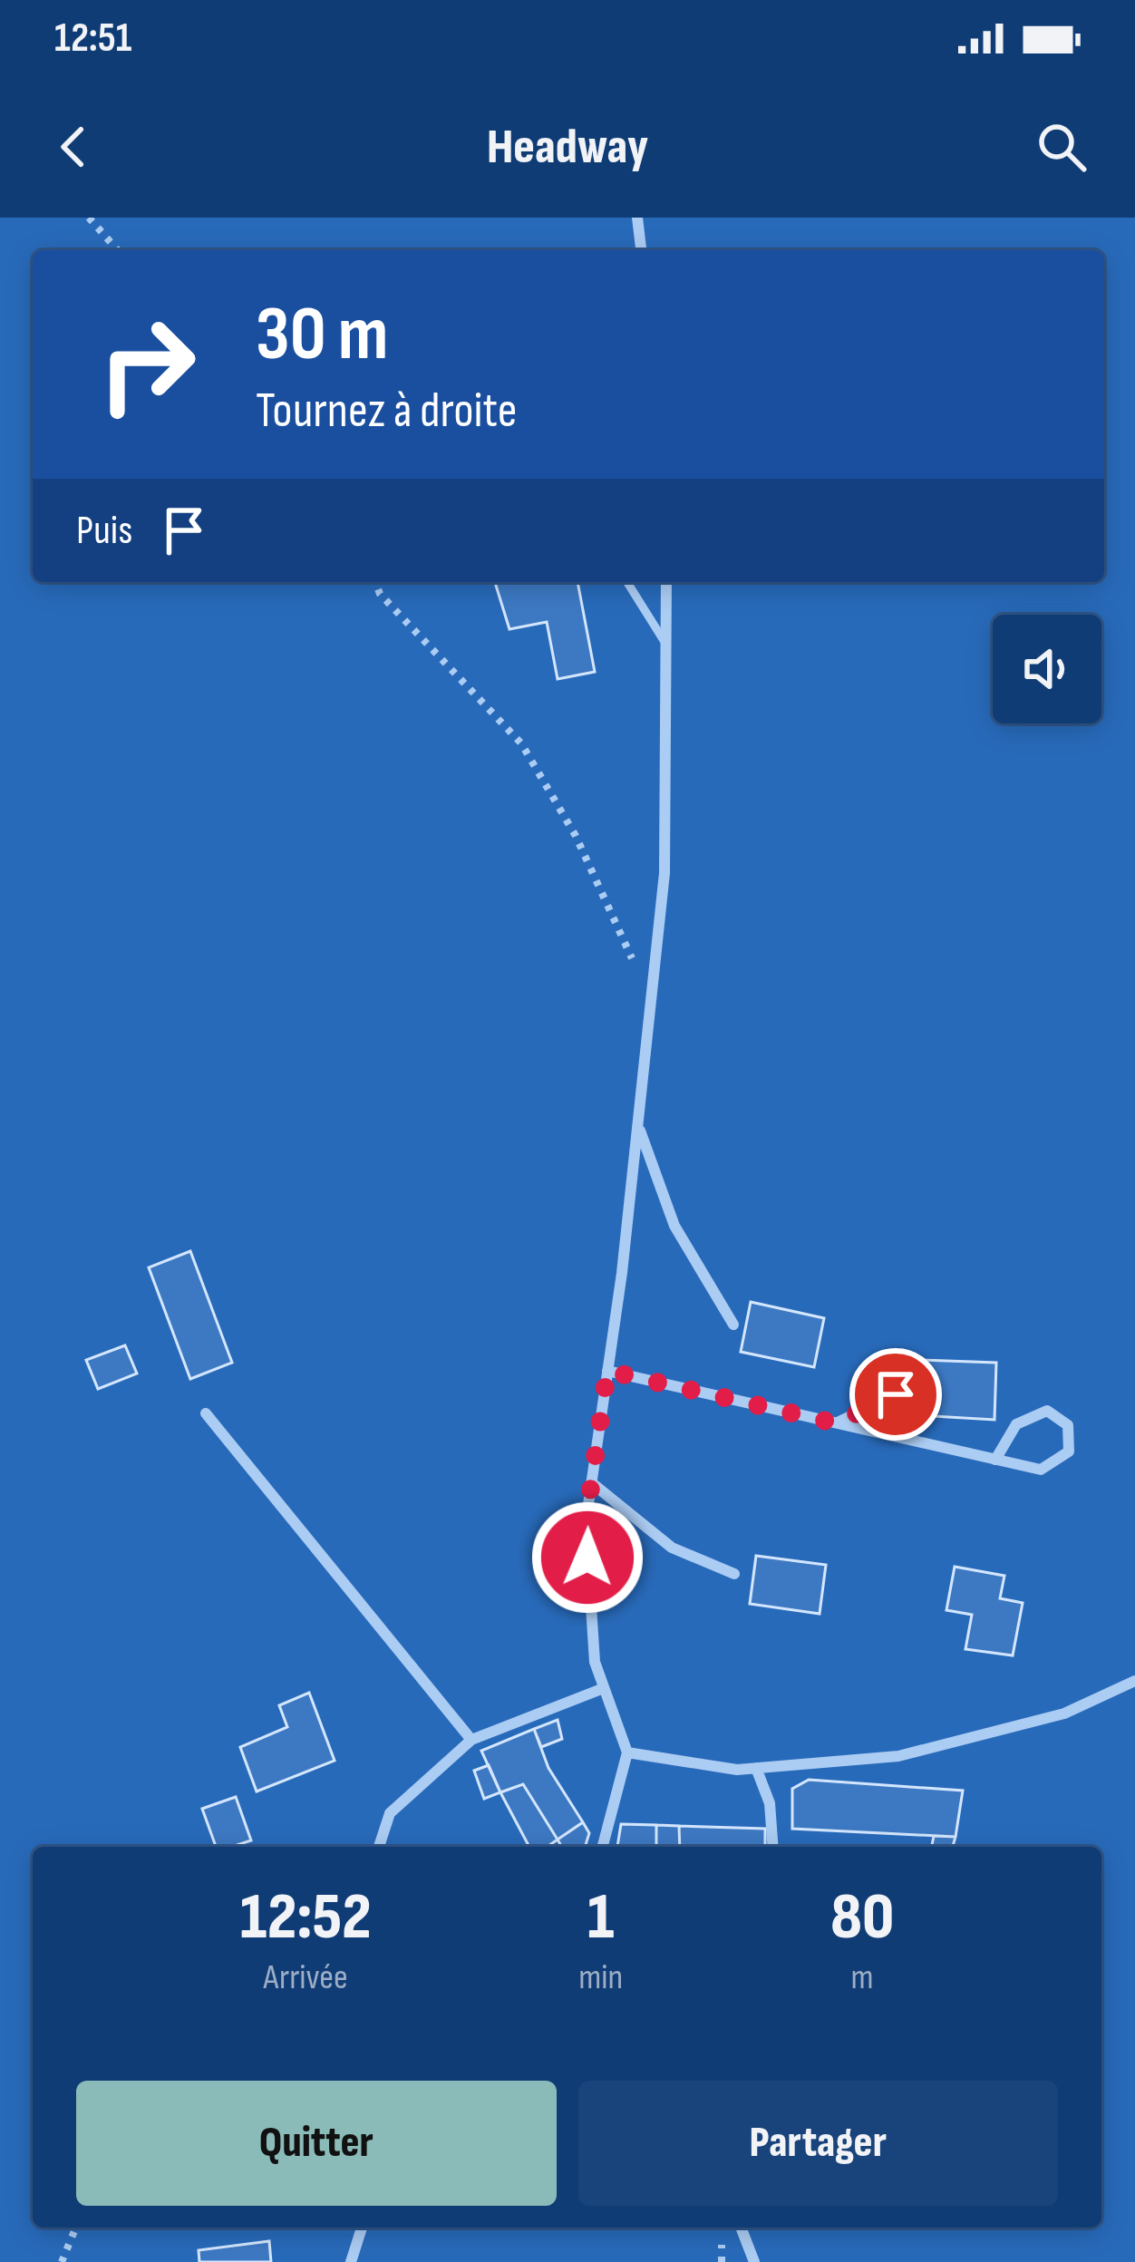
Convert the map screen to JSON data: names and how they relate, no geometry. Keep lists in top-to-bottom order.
{
  "page": {
    "status": "12:51",
    "header": "Headway",
    "turn": ["30 m", "Tournez à droite"],
    "then": "Puis",
    "eta": [
      "12:52",
      "Arrivée",
      "1",
      "min",
      "80",
      "m"
    ],
    "buttons": ["Quitter", "Partager"]
  }
}
